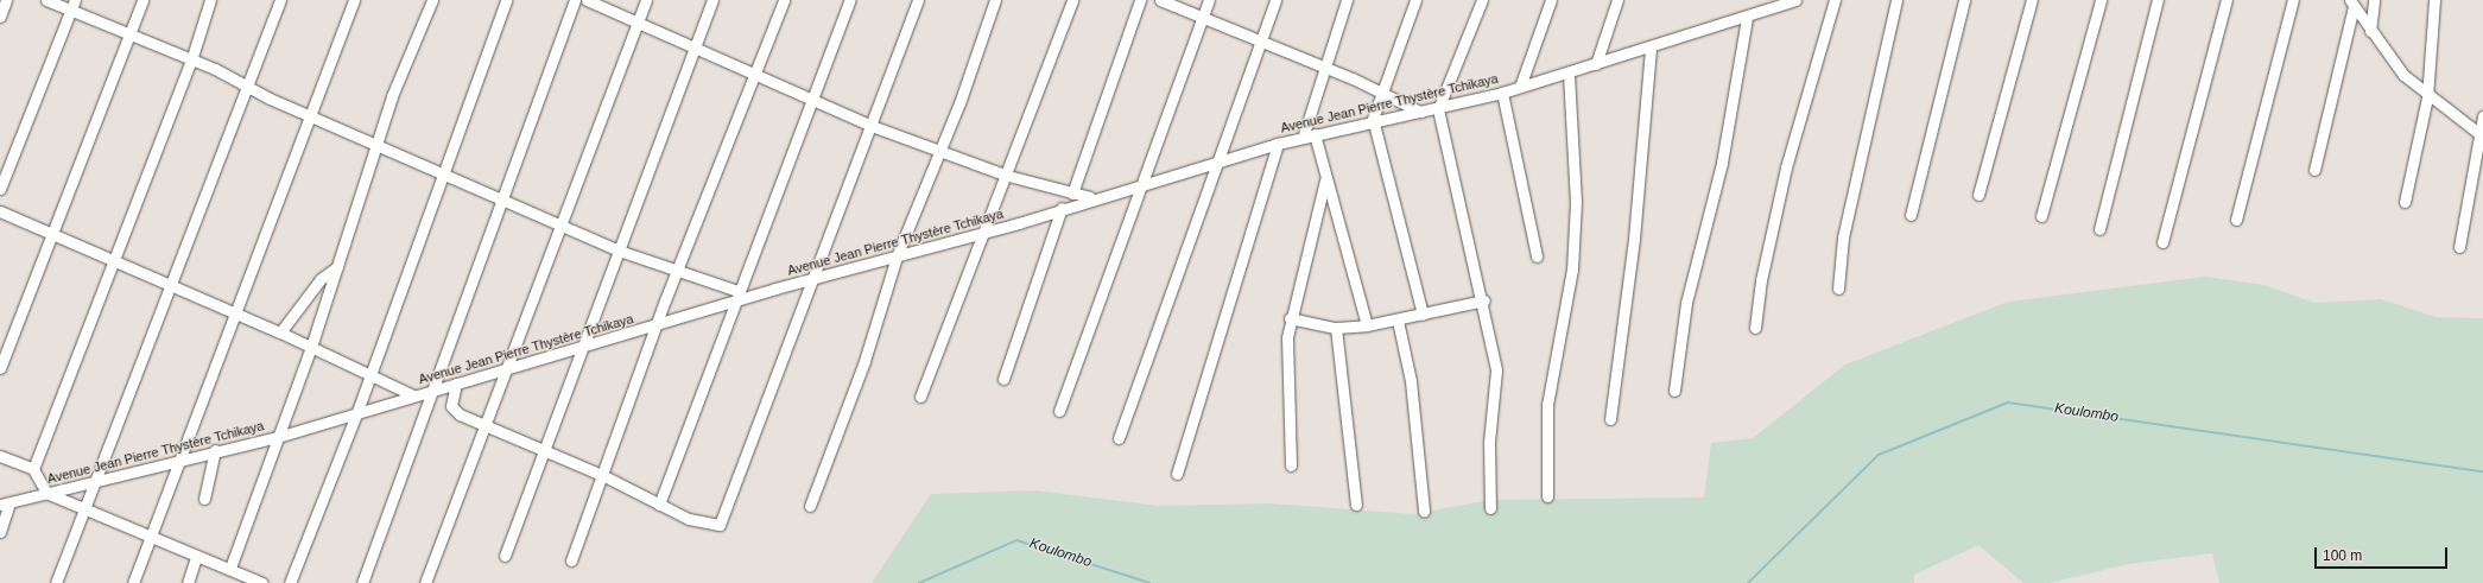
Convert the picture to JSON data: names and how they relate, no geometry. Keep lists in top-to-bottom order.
{
  "streets": {
    "street": ["Avenue Jean Pierre Thystère Tchikaya"]
  },
  "water": ["Koulombo"],
  "scale_bar": "100 m"
}
